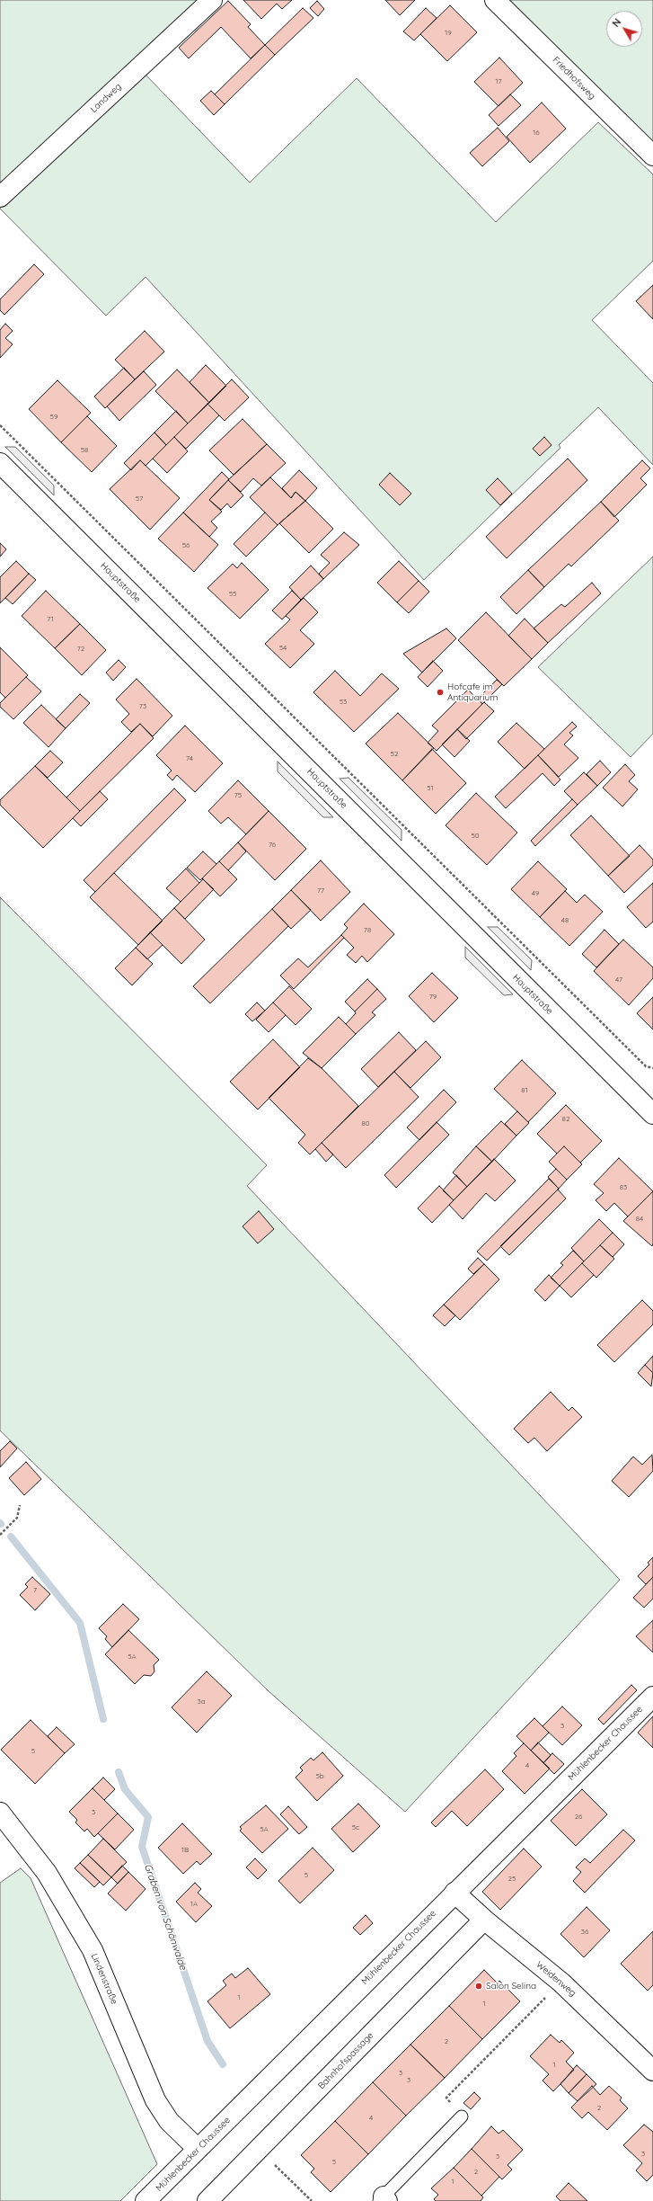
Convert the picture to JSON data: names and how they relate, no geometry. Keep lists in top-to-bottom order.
{
  "streets": {
    "main road": [
      "Friedhofsweg",
      "Landweg",
      "Hauptstraße",
      "Mühlenbecker Chaussee",
      "Lindenstraße",
      "Weidenweg",
      "Bahnhofspassage"
    ]
  },
  "crossings": [
    ["Mühlenbecker Chaussee", "Lindenstraße"],
    ["Mühlenbecker Chaussee", "Weidenweg"],
    ["Weidenweg", "Bahnhofspassage"]
  ],
  "water": ["Graben von Schönwalde"],
  "places": ["Hofcafe im Antiquarium", "Salon Selina"],
  "house_numbers": [
    "19",
    "17",
    "16",
    "59",
    "58",
    "57",
    "56",
    "55",
    "71",
    "54",
    "72",
    "53",
    "73",
    "52",
    "74",
    "51",
    "75",
    "50",
    "76",
    "77",
    "49",
    "48",
    "78",
    "47",
    "79",
    "81",
    "82",
    "80",
    "83",
    "84",
    "7",
    "5A",
    "3a",
    "3",
    "5",
    "4",
    "5b",
    "3",
    "26",
    "5c",
    "5A",
    "1B",
    "5",
    "25",
    "1A",
    "36",
    "1",
    "1",
    "2",
    "1",
    "3",
    "3",
    "2",
    "4",
    "3",
    "3",
    "5",
    "2",
    "1"
  ],
  "north": "top left"
}
